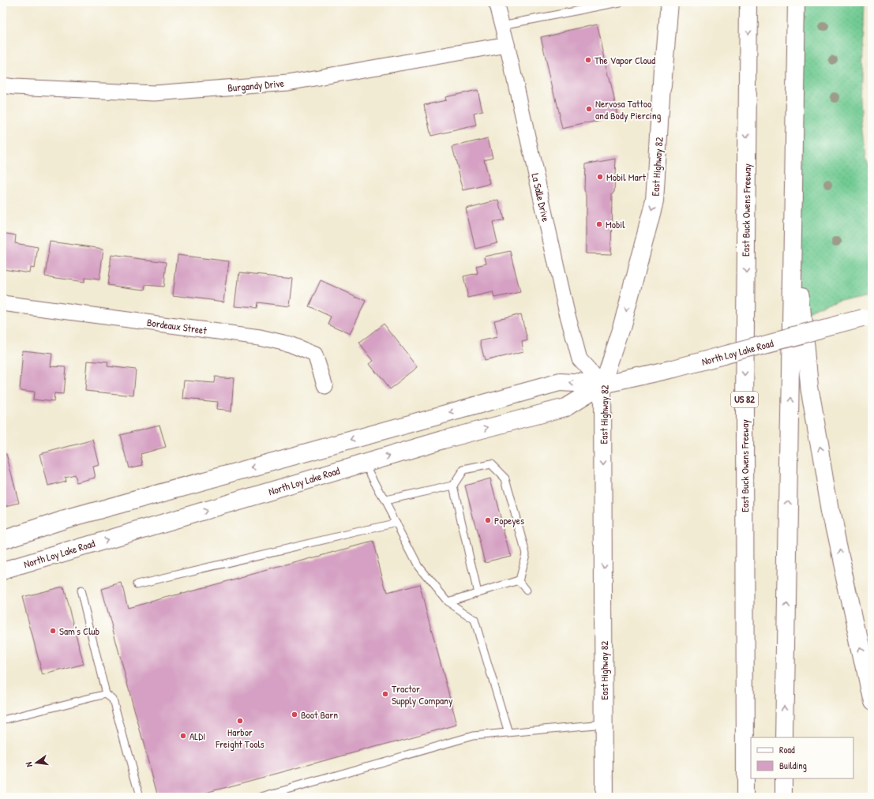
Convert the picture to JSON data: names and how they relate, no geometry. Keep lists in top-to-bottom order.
{
  "streets": {
    "main road": [
      "East Highway 82",
      "East Buck Owens Freeway",
      "North Loy Lake Road",
      "US 82"
    ],
    "street": ["Burgandy Drive", "La Salle Drive", "Bordeaux Street"]
  },
  "crossings": [
    ["Burgandy Drive", "La Salle Drive"],
    ["East Highway 82", "La Salle Drive"],
    ["East Highway 82", "North Loy Lake Road"],
    ["La Salle Drive", "North Loy Lake Road"]
  ],
  "places": [
    "The Vapor Cloud",
    "Nervosa Tattoo and Body Piercing",
    "Mobil Mart",
    "Mobil",
    "Popeyes",
    "Sam's Club",
    "Tractor Supply Company",
    "Boot Barn",
    "Harbor Freight Tools",
    "ALDI"
  ],
  "legend": ["Road", "Building"],
  "north": "left"
}
